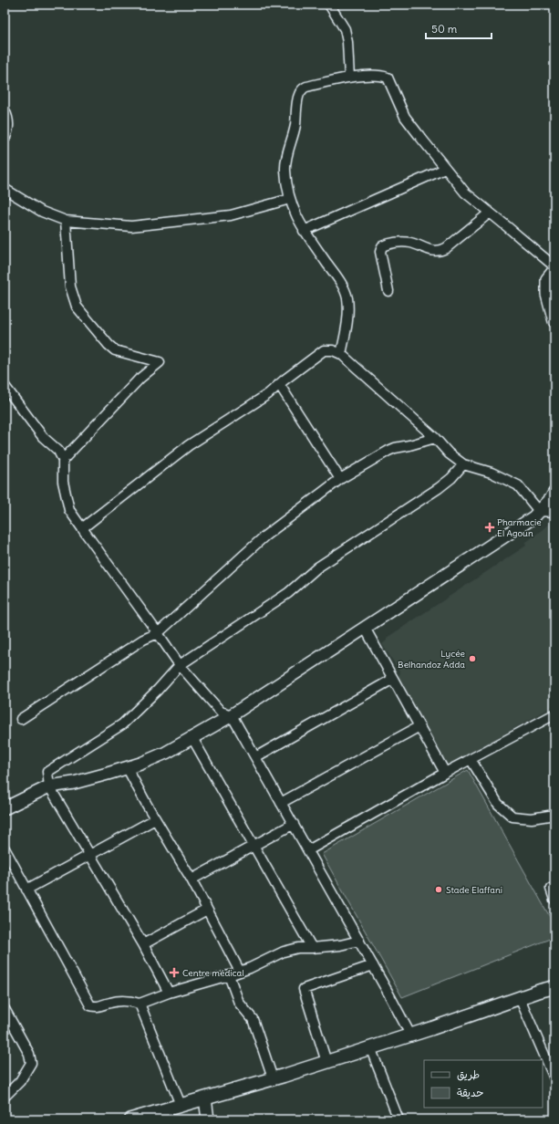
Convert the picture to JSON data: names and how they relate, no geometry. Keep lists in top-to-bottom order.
{
  "places": {
    "health": ["Pharmacie El Agoun", "Centre médical"],
    "other": ["Lycée Belhandoz Adda", "Stade Elaffani"]
  },
  "legend": ["طريق", "حديقة"],
  "scale_bar": "50 m"
}
